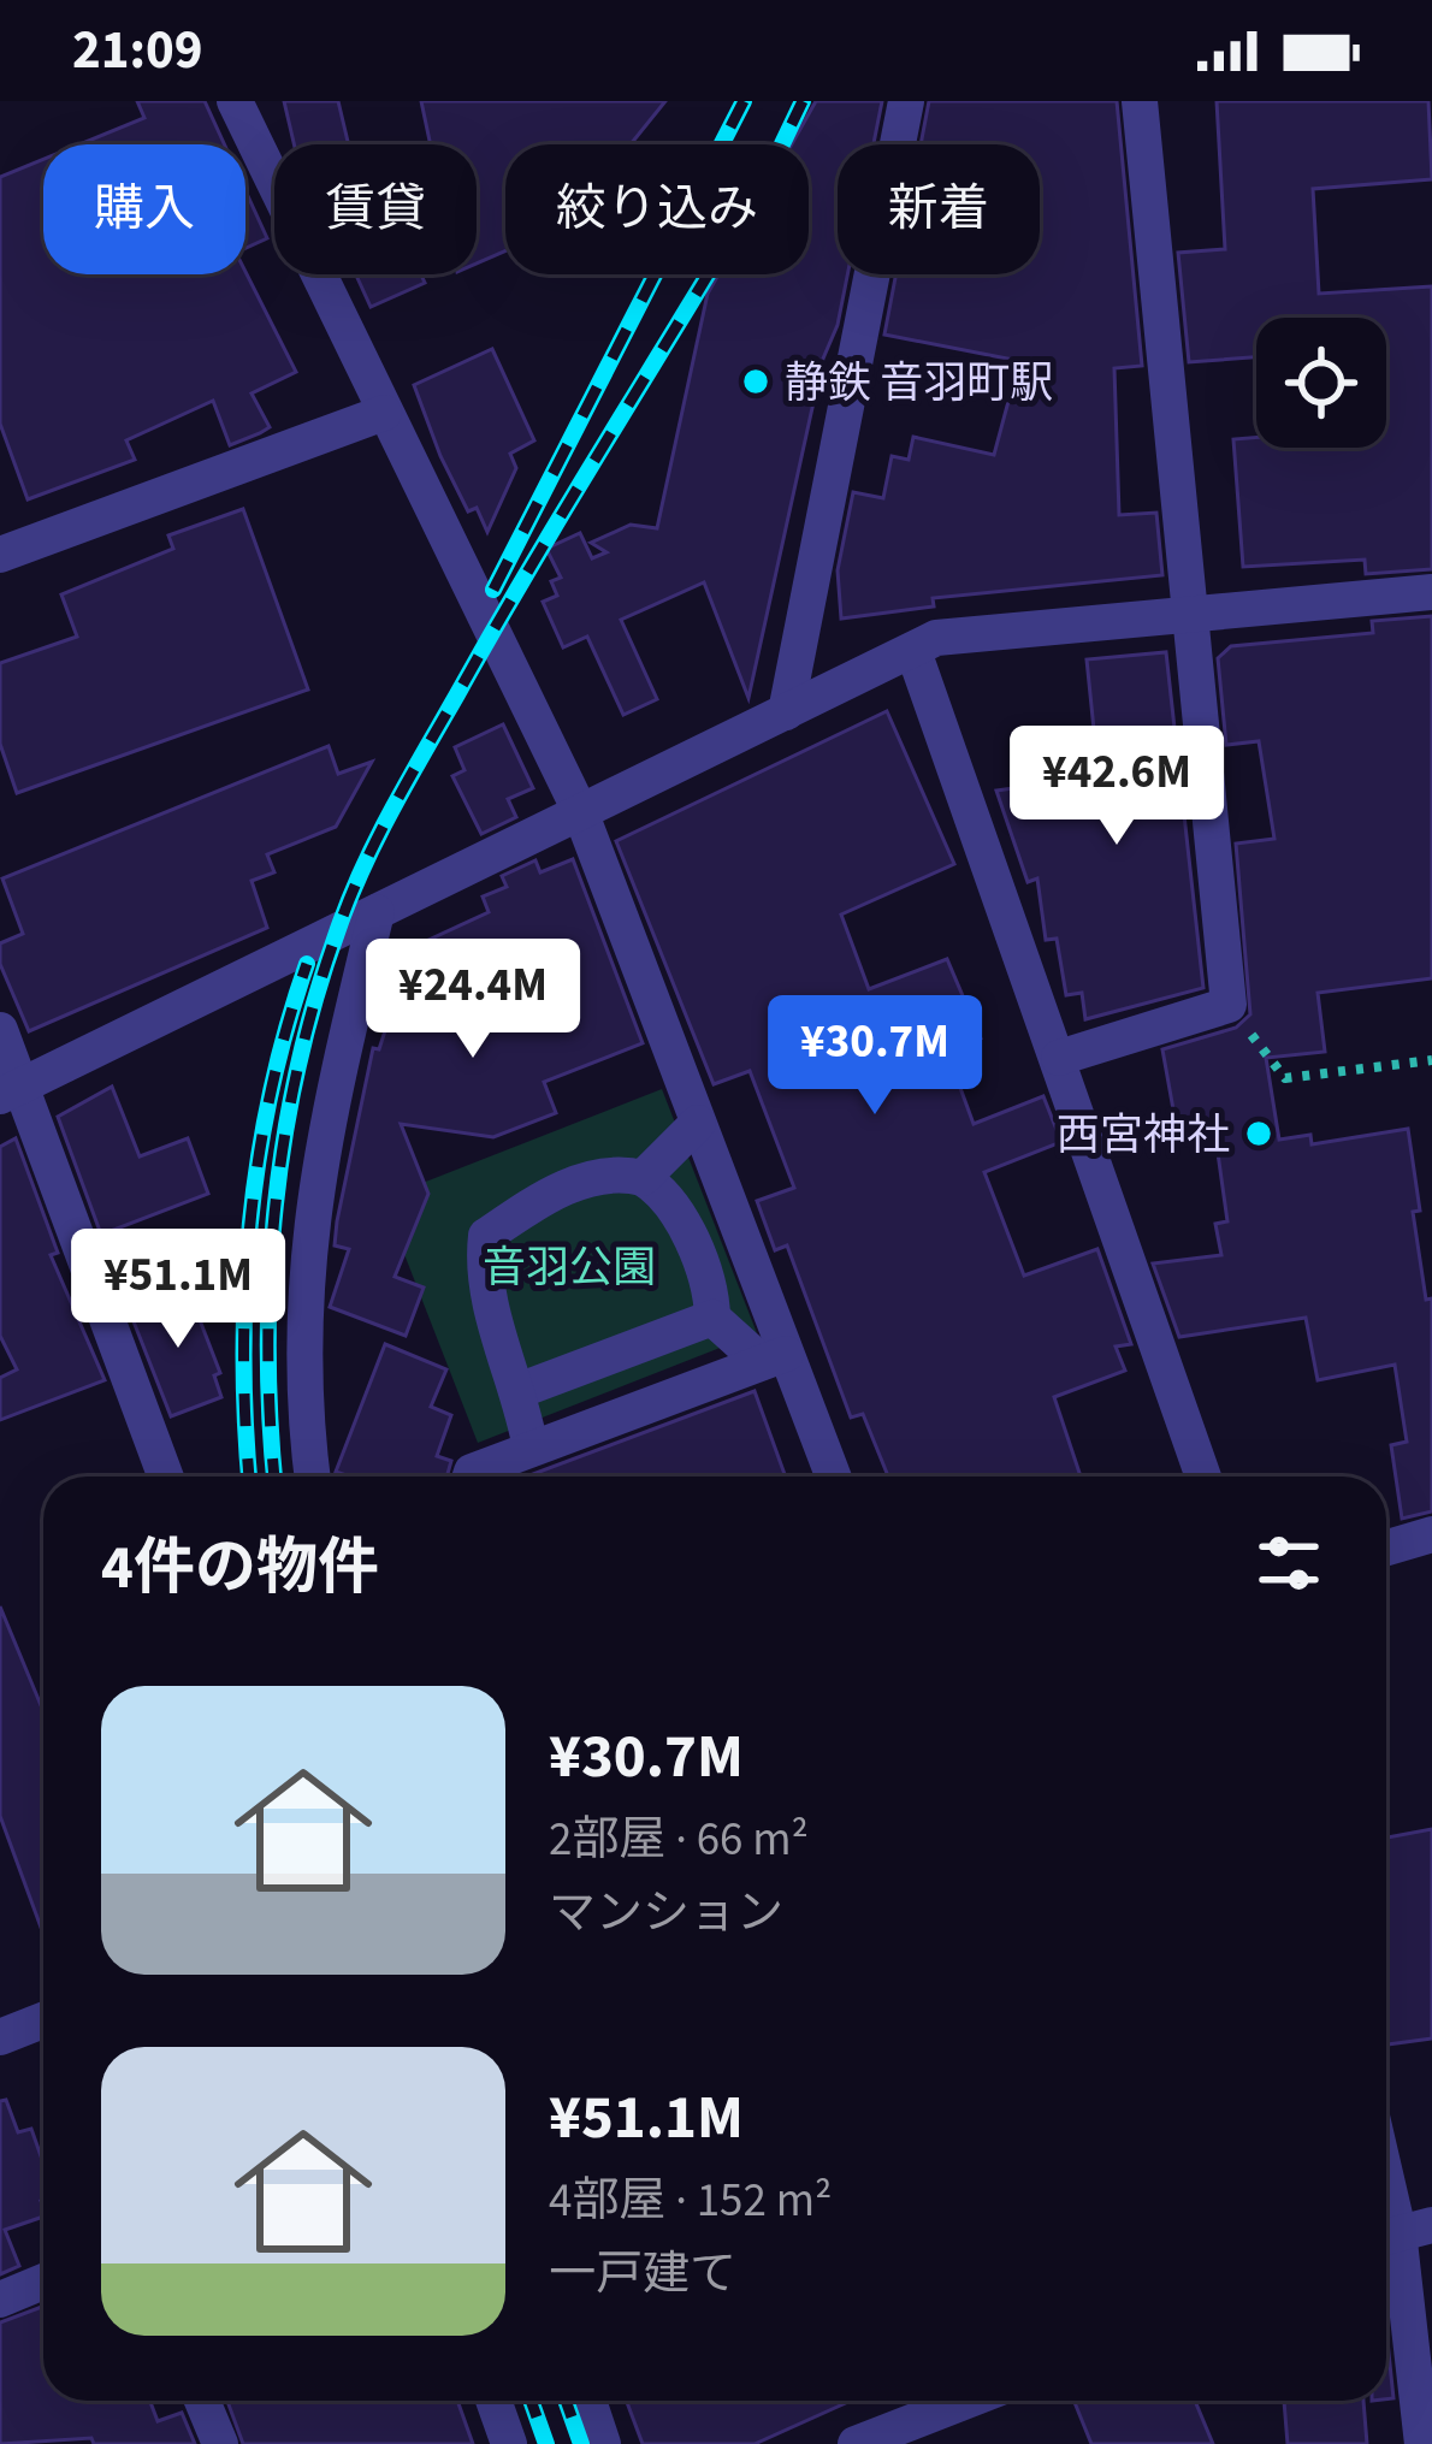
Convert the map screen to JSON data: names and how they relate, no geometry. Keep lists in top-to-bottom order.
{
  "parks": ["音羽公園"],
  "places": ["静鉄 音羽町駅", "西宮神社"],
  "page": {
    "status": "21:09",
    "chip": [
      "購入",
      "賃貸",
      "絞り込み",
      "新着"
    ],
    "price": [
      "¥42.6M",
      "¥24.4M",
      "¥30.7M",
      "¥51.1M"
    ],
    "heading": "4件の物件",
    "list": [
      {
        "name": "¥30.7M",
        "note": "2部屋 · 66 m² · マンション"
      },
      {
        "name": "¥51.1M",
        "note": "4部屋 · 152 m² · 一戸建て"
      }
    ]
  }
}
